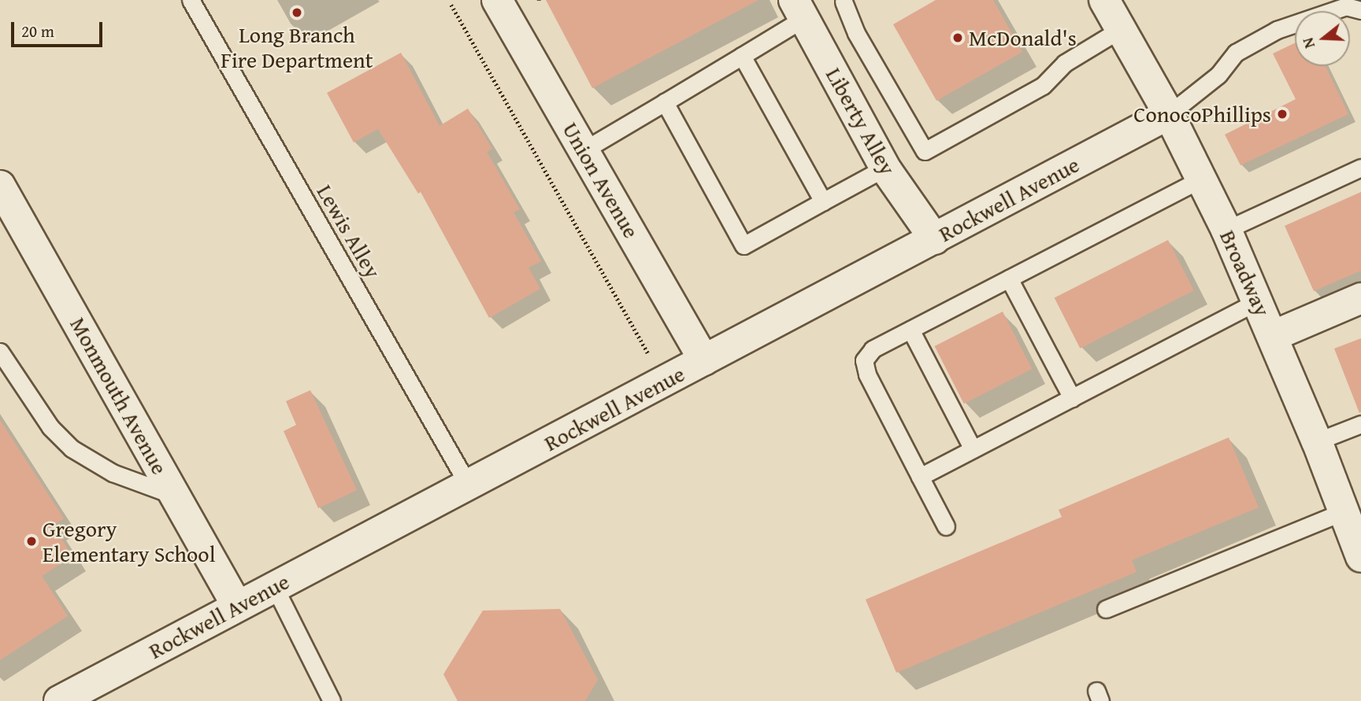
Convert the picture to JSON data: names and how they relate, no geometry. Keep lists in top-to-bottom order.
{
  "streets": {
    "street": [
      "Liberty Alley",
      "Union Avenue",
      "Rockwell Avenue",
      "Broadway",
      "Monmouth Avenue"
    ],
    "lane": ["Lewis Alley"]
  },
  "crossings": [
    ["Liberty Alley", "Rockwell Avenue"],
    ["Union Avenue", "Rockwell Avenue"],
    ["Rockwell Avenue", "Lewis Alley"],
    ["Rockwell Avenue", "Broadway"],
    ["Rockwell Avenue", "Monmouth Avenue"]
  ],
  "places": [
    "Long Branch Fire Department",
    "McDonald's",
    "ConocoPhillips",
    "Gregory Elementary School"
  ],
  "scale_bar": "20 m",
  "north": "left"
}
